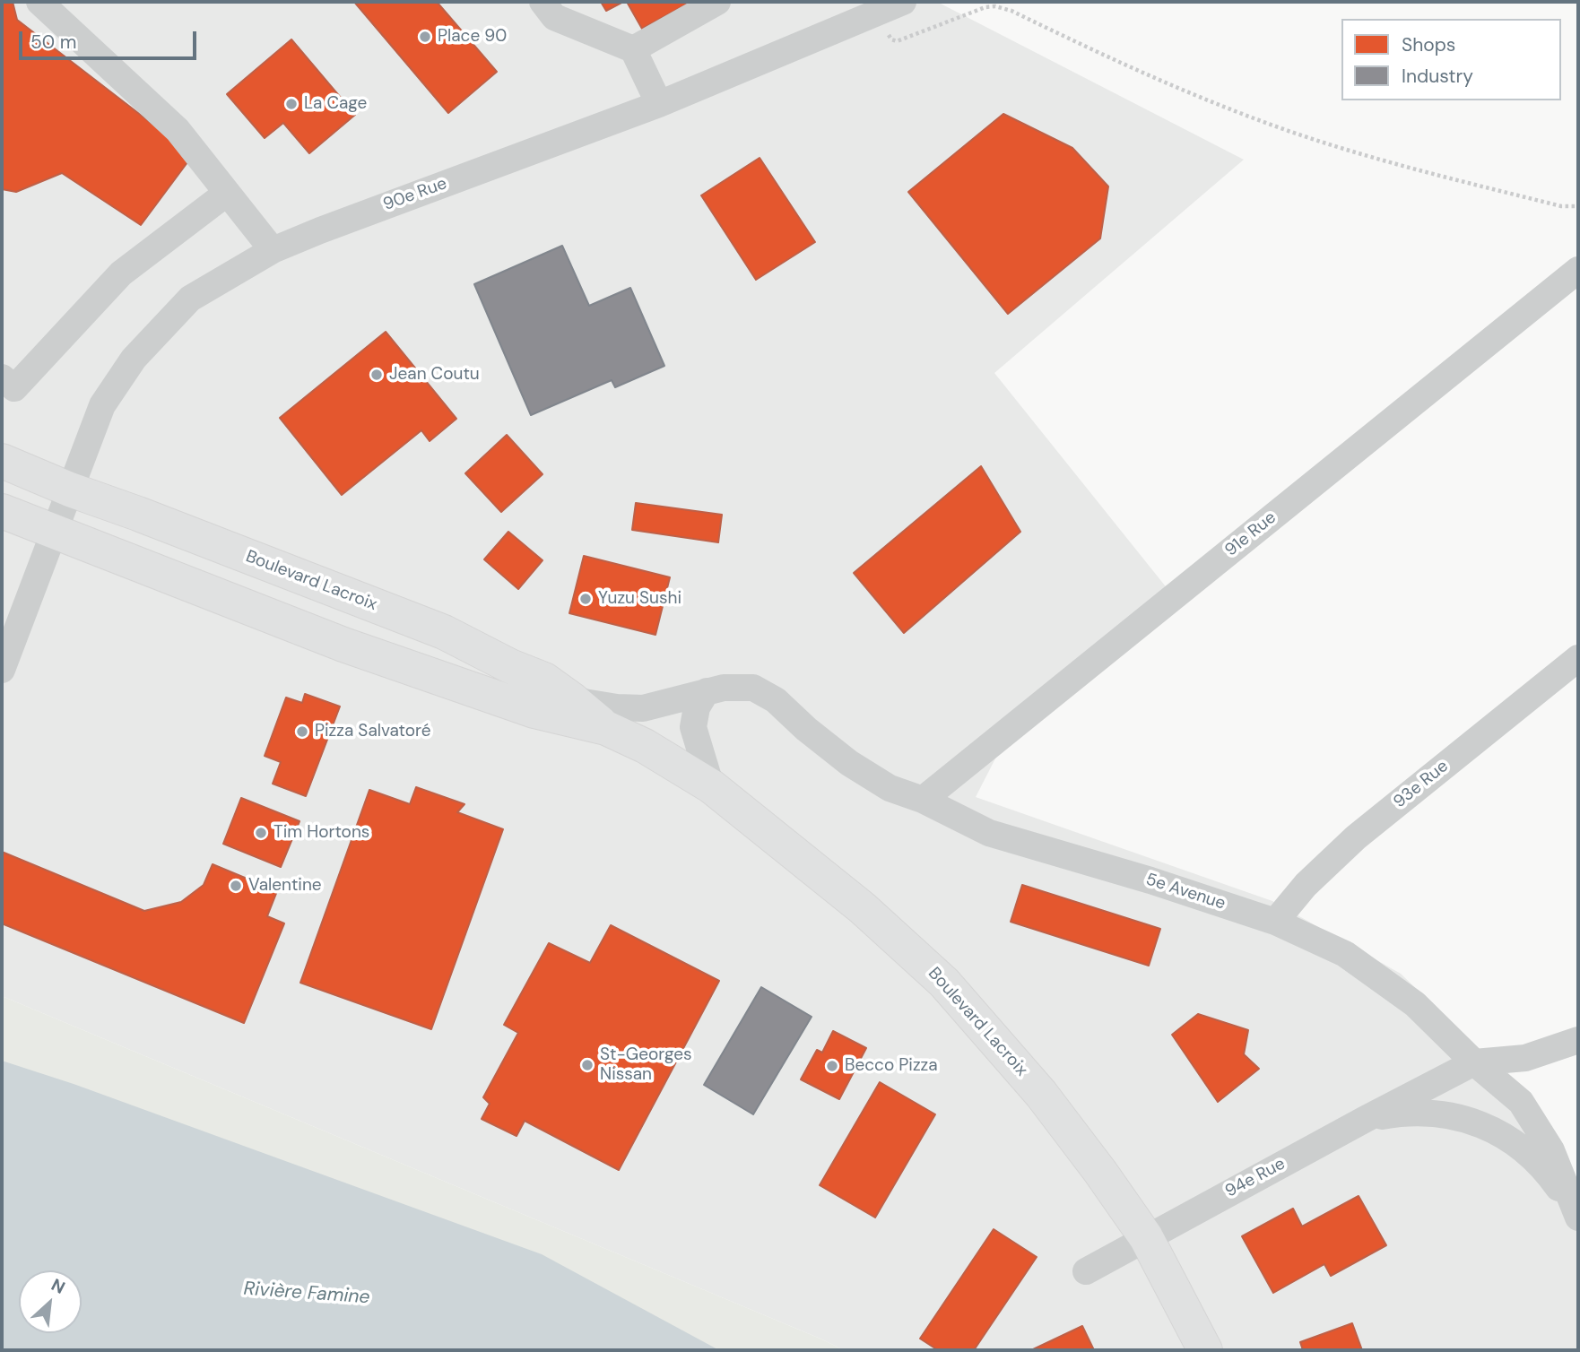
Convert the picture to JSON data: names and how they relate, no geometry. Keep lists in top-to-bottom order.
{
  "streets": {
    "main road": ["Boulevard Lacroix"],
    "street": [
      "90e Rue",
      "91e Rue",
      "93e Rue",
      "5e Avenue",
      "94e Rue"
    ]
  },
  "crossings": [
    ["90e Rue", "Boulevard Lacroix"],
    ["91e Rue", "5e Avenue"],
    ["Boulevard Lacroix", "5e Avenue"],
    ["Boulevard Lacroix", "94e Rue"],
    ["93e Rue", "5e Avenue"],
    ["5e Avenue", "94e Rue"]
  ],
  "water": ["Rivière Famine"],
  "places": [
    "Place 90",
    "La Cage",
    "Jean Coutu",
    "Yuzu Sushi",
    "Pizza Salvatoré",
    "Tim Hortons",
    "Valentine",
    "St-Georges Nissan",
    "Becco Pizza"
  ],
  "legend": ["Shops", "Industry"],
  "scale_bar": "50 m",
  "north": "top right"
}
